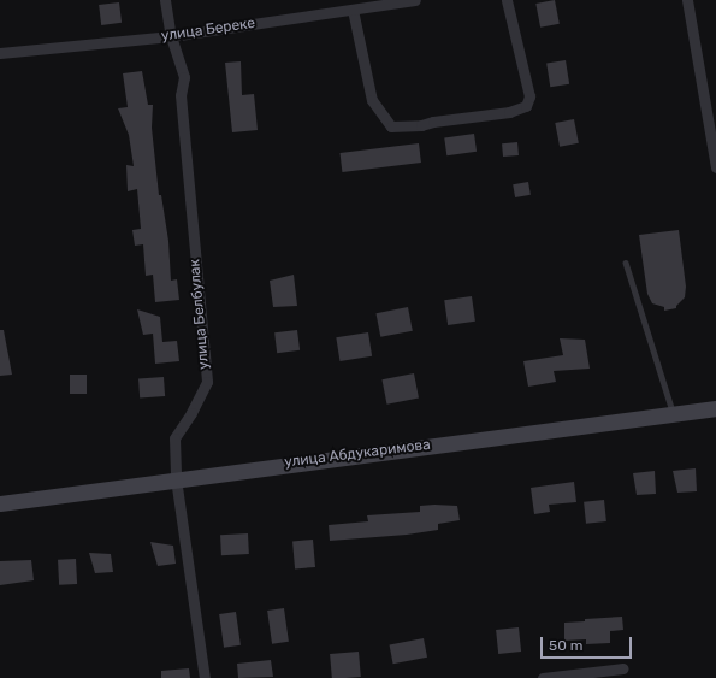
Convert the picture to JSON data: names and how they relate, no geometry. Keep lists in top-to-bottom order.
{
  "streets": {
    "main road": ["улица Абдукаримова"],
    "street": ["улица Береке", "улица Белбулак"]
  },
  "crossings": [
    ["улица Береке", "улица Белбулак"],
    ["улица Белбулак", "улица Абдукаримова"]
  ],
  "scale_bar": "50 m"
}
